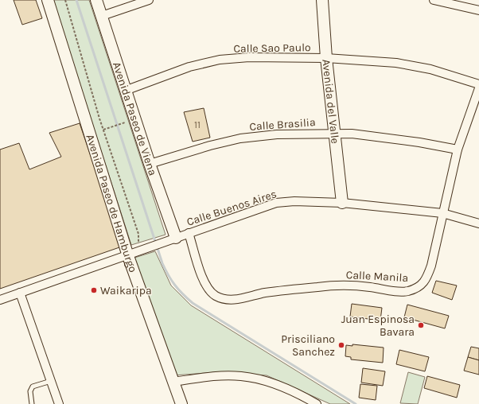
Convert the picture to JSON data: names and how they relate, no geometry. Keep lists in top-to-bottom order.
{
  "streets": {
    "street": [
      "Calle Sao Paulo",
      "Avenida del Valle",
      "Avenida Paseo de Viena",
      "Calle Brasilia",
      "Avenida Paseo de Hamburgo",
      "Calle Buenos Aires",
      "Calle Manila"
    ]
  },
  "crossings": [
    ["Calle Sao Paulo", "Avenida del Valle"],
    ["Calle Sao Paulo", "Avenida Paseo de Viena"],
    ["Avenida del Valle", "Calle Brasilia"],
    ["Avenida del Valle", "Calle Buenos Aires"],
    ["Avenida Paseo de Viena", "Calle Brasilia"],
    ["Avenida Paseo de Viena", "Calle Buenos Aires"],
    ["Calle Brasilia", "Calle Manila"],
    ["Avenida Paseo de Hamburgo", "Calle Buenos Aires"],
    ["Calle Buenos Aires", "Calle Manila"]
  ],
  "places": ["Waikaripa", "Juan Espinosa Bavara", "Prisciliano Sanchez"],
  "house_numbers": ["11"]
}
